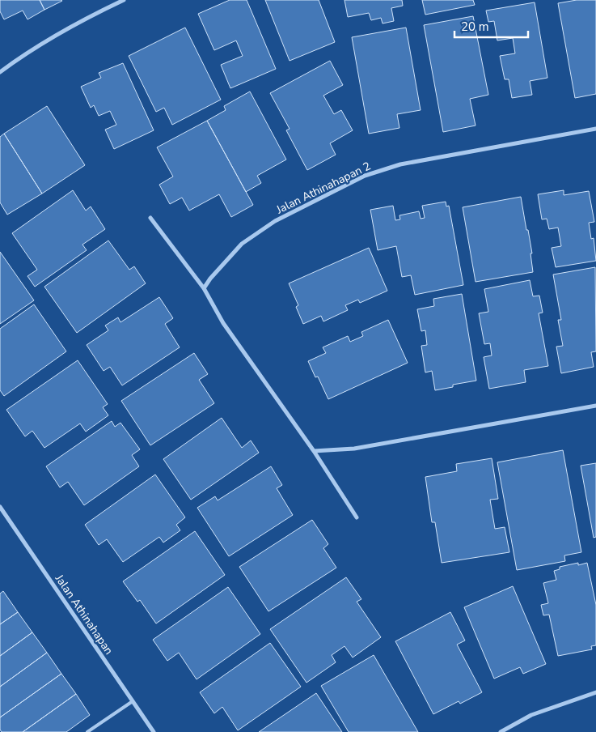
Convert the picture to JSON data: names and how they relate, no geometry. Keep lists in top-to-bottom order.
{
  "streets": {
    "street": ["Jalan Athinahapan 2", "Jalan Athinahapan"]
  },
  "scale_bar": "20 m"
}
